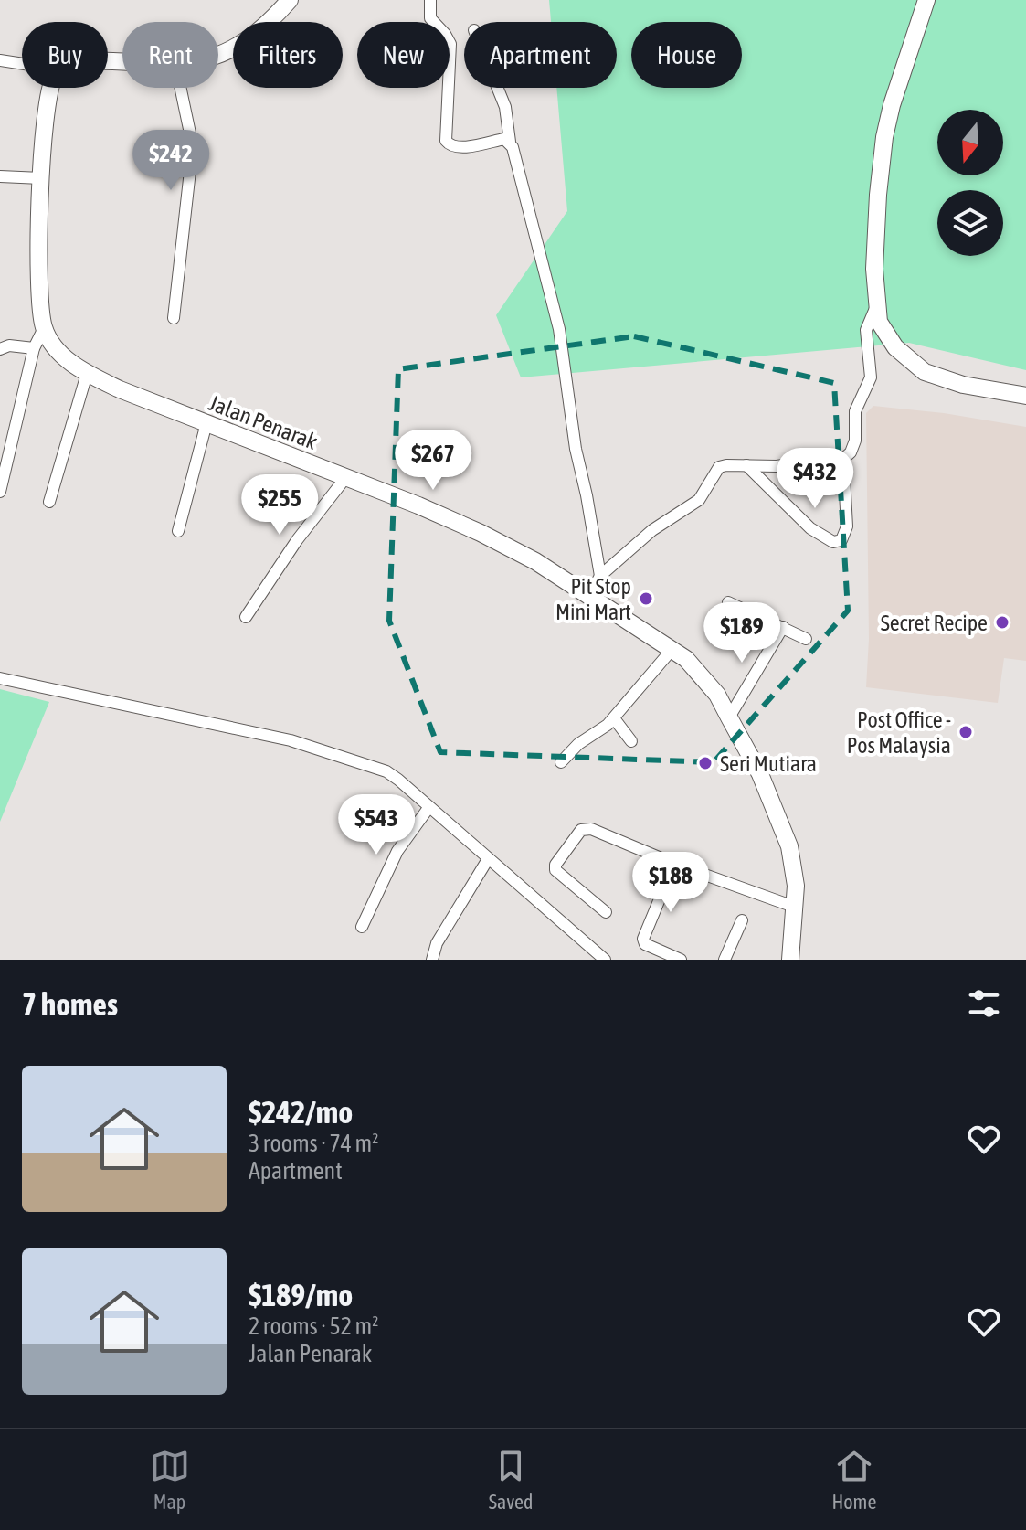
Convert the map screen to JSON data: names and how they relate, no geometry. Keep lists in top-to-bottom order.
{
  "streets": {
    "street": ["Jalan Penarak"]
  },
  "places": [
    "Pit Stop Mini Mart",
    "Secret Recipe",
    "Post Office - Pos Malaysia",
    "Seri Mutiara"
  ],
  "north": "bottom",
  "page": {
    "chip": [
      "Buy",
      "Rent",
      "Filters",
      "New",
      "Apartment",
      "House"
    ],
    "price": [
      "$242",
      "$267",
      "$432",
      "$255",
      "$189",
      "$543",
      "$188"
    ],
    "heading": "7 homes",
    "list": [
      {
        "name": "$242/mo",
        "note": "3 rooms · 74 m² · Apartment"
      },
      {
        "name": "$189/mo",
        "note": "2 rooms · 52 m² · Jalan Penarak"
      }
    ],
    "tabs": ["Map", "Saved", "Home"]
  }
}
